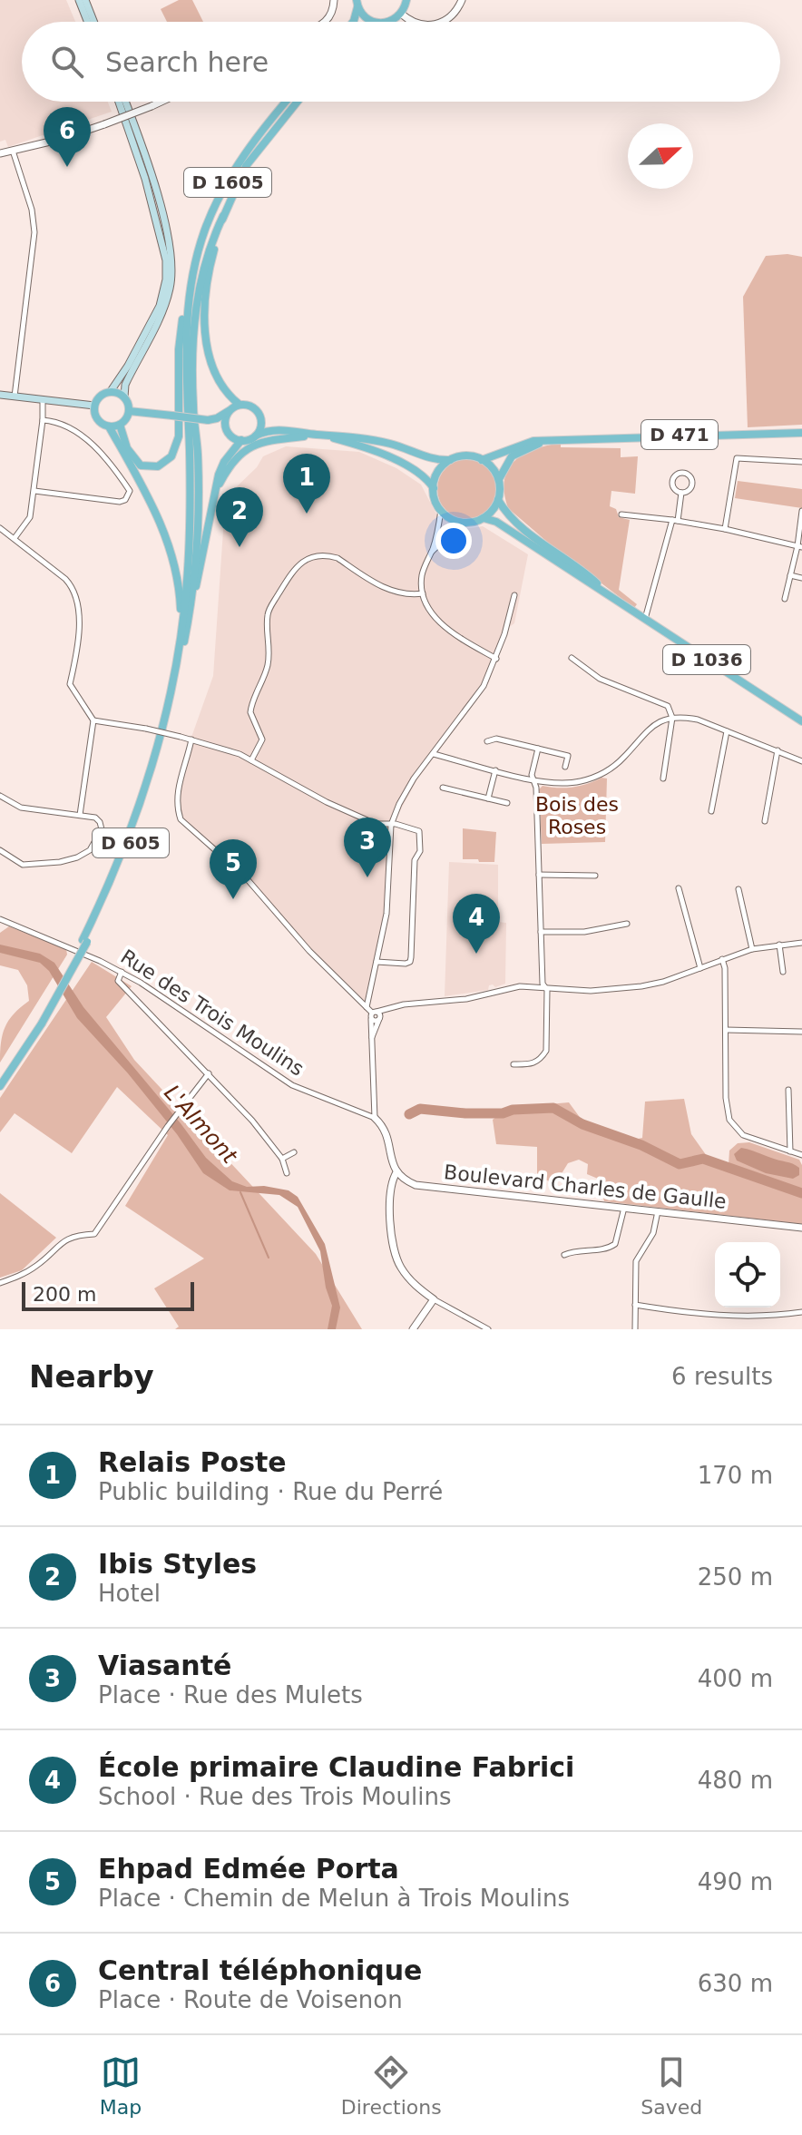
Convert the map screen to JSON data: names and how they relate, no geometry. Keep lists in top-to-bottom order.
{
  "streets": {
    "main road": [
      "D 1605",
      "D 471",
      "D 1036",
      "D 605"
    ],
    "street": ["Rue des Trois Moulins", "Boulevard Charles de Gaulle"]
  },
  "crossings": [
    ["D 1605", "D 605"],
    ["D 471", "D 1036"]
  ],
  "water": ["L'Almont"],
  "parks": ["Bois des Roses"],
  "scale_bar": "200 m",
  "north": "right",
  "page": {
    "search": "Search here",
    "pins": [
      "6",
      "1",
      "2",
      "3",
      "5",
      "4"
    ],
    "scale": "200 m",
    "heading": ["Nearby", "6 results"],
    "list": [
      {
        "mark": "1",
        "name": "Relais Poste",
        "note": "Public building · Rue du Perré",
        "value": "170 m"
      },
      {
        "mark": "2",
        "name": "Ibis Styles",
        "note": "Hotel",
        "value": "250 m"
      },
      {
        "mark": "3",
        "name": "Viasanté",
        "note": "Place · Rue des Mulets",
        "value": "400 m"
      },
      {
        "mark": "4",
        "name": "École primaire Claudine Fabrici",
        "note": "School · Rue des Trois Moulins",
        "value": "480 m"
      },
      {
        "mark": "5",
        "name": "Ehpad Edmée Porta",
        "note": "Place · Chemin de Melun à Trois Moulins",
        "value": "490 m"
      },
      {
        "mark": "6",
        "name": "Central téléphonique",
        "note": "Place · Route de Voisenon",
        "value": "630 m"
      }
    ],
    "nav": ["Map", "Directions", "Saved"]
  }
}
